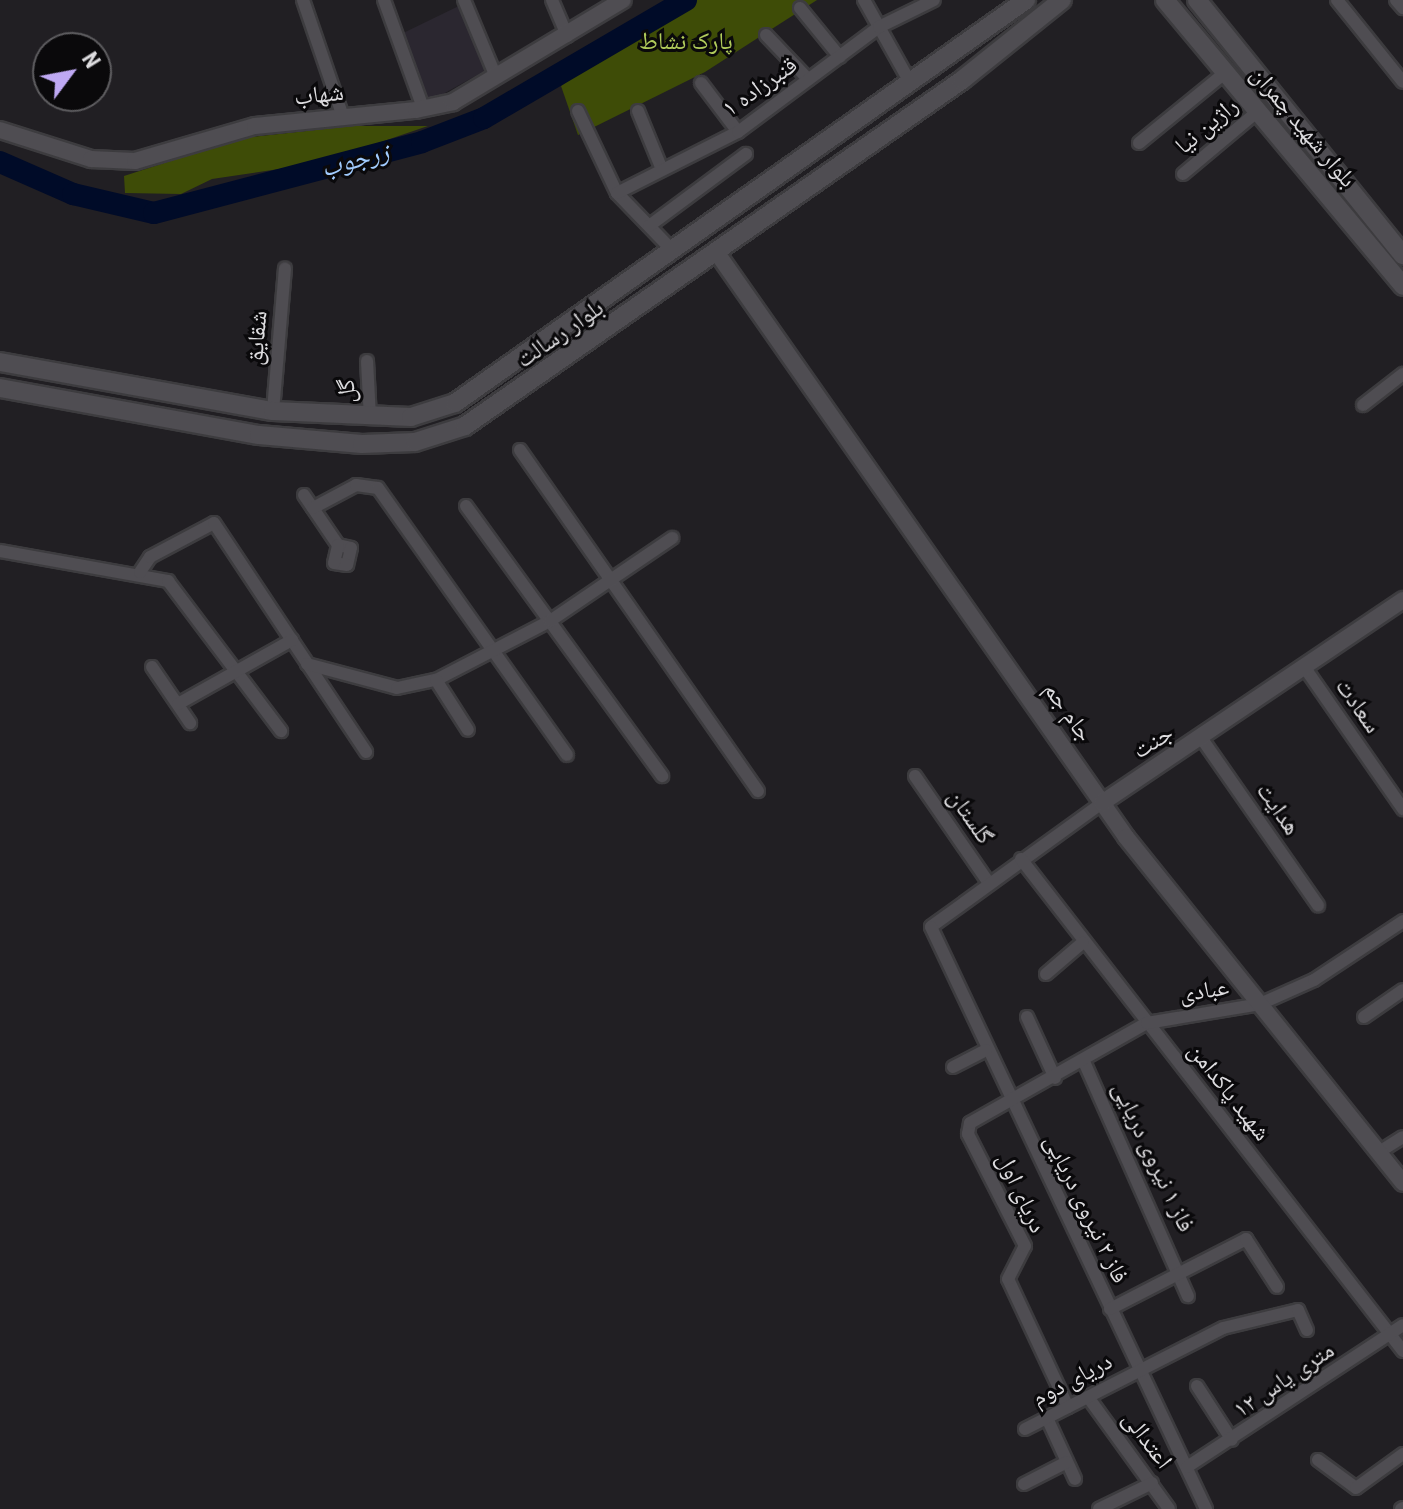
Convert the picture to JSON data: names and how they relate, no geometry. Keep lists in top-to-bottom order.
{
  "streets": {
    "main road": ["بلوار شهید چمران", "بلوار رسالت"],
    "street": [
      "قنبرزاده ۱",
      "شهاب",
      "راژین نیا",
      "شقایق",
      "گل",
      "سعادت",
      "جام جم",
      "جنت",
      "هدایت",
      "گلستان",
      "عبادی",
      "شهید پاکدامن",
      "فاز ۱ نیروی دریایی",
      "دریای اول",
      "فاز ۲ نیروی دریایی",
      "دریای دوم",
      "۱۲ متری یاس",
      "اعتدالی"
    ]
  },
  "crossings": [
    ["راژین نیا", "بلوار شهید چمران"],
    ["بلوار رسالت", "شقایق"],
    ["بلوار رسالت", "گل"],
    ["بلوار رسالت", "جام جم"],
    ["سعادت", "جنت"],
    ["جام جم", "جنت"],
    ["جام جم", "عبادی"],
    ["جنت", "هدایت"],
    ["جنت", "گلستان"],
    ["جنت", "شهید پاکدامن"],
    ["جنت", "فاز ۲ نیروی دریایی"],
    ["عبادی", "شهید پاکدامن"],
    ["عبادی", "فاز ۱ نیروی دریایی"],
    ["عبادی", "دریای اول"],
    ["عبادی", "فاز ۲ نیروی دریایی"],
    ["شهید پاکدامن", "۱۲ متری یاس"],
    ["دریای اول", "فاز ۲ نیروی دریایی"],
    ["دریای اول", "دریای دوم"],
    ["فاز ۲ نیروی دریایی", "دریای دوم"],
    ["فاز ۲ نیروی دریایی", "۱۲ متری یاس"],
    ["دریای دوم", "اعتدالی"]
  ],
  "water": ["زرجوب"],
  "parks": ["پارک نشاط"],
  "north": "top right"
}
